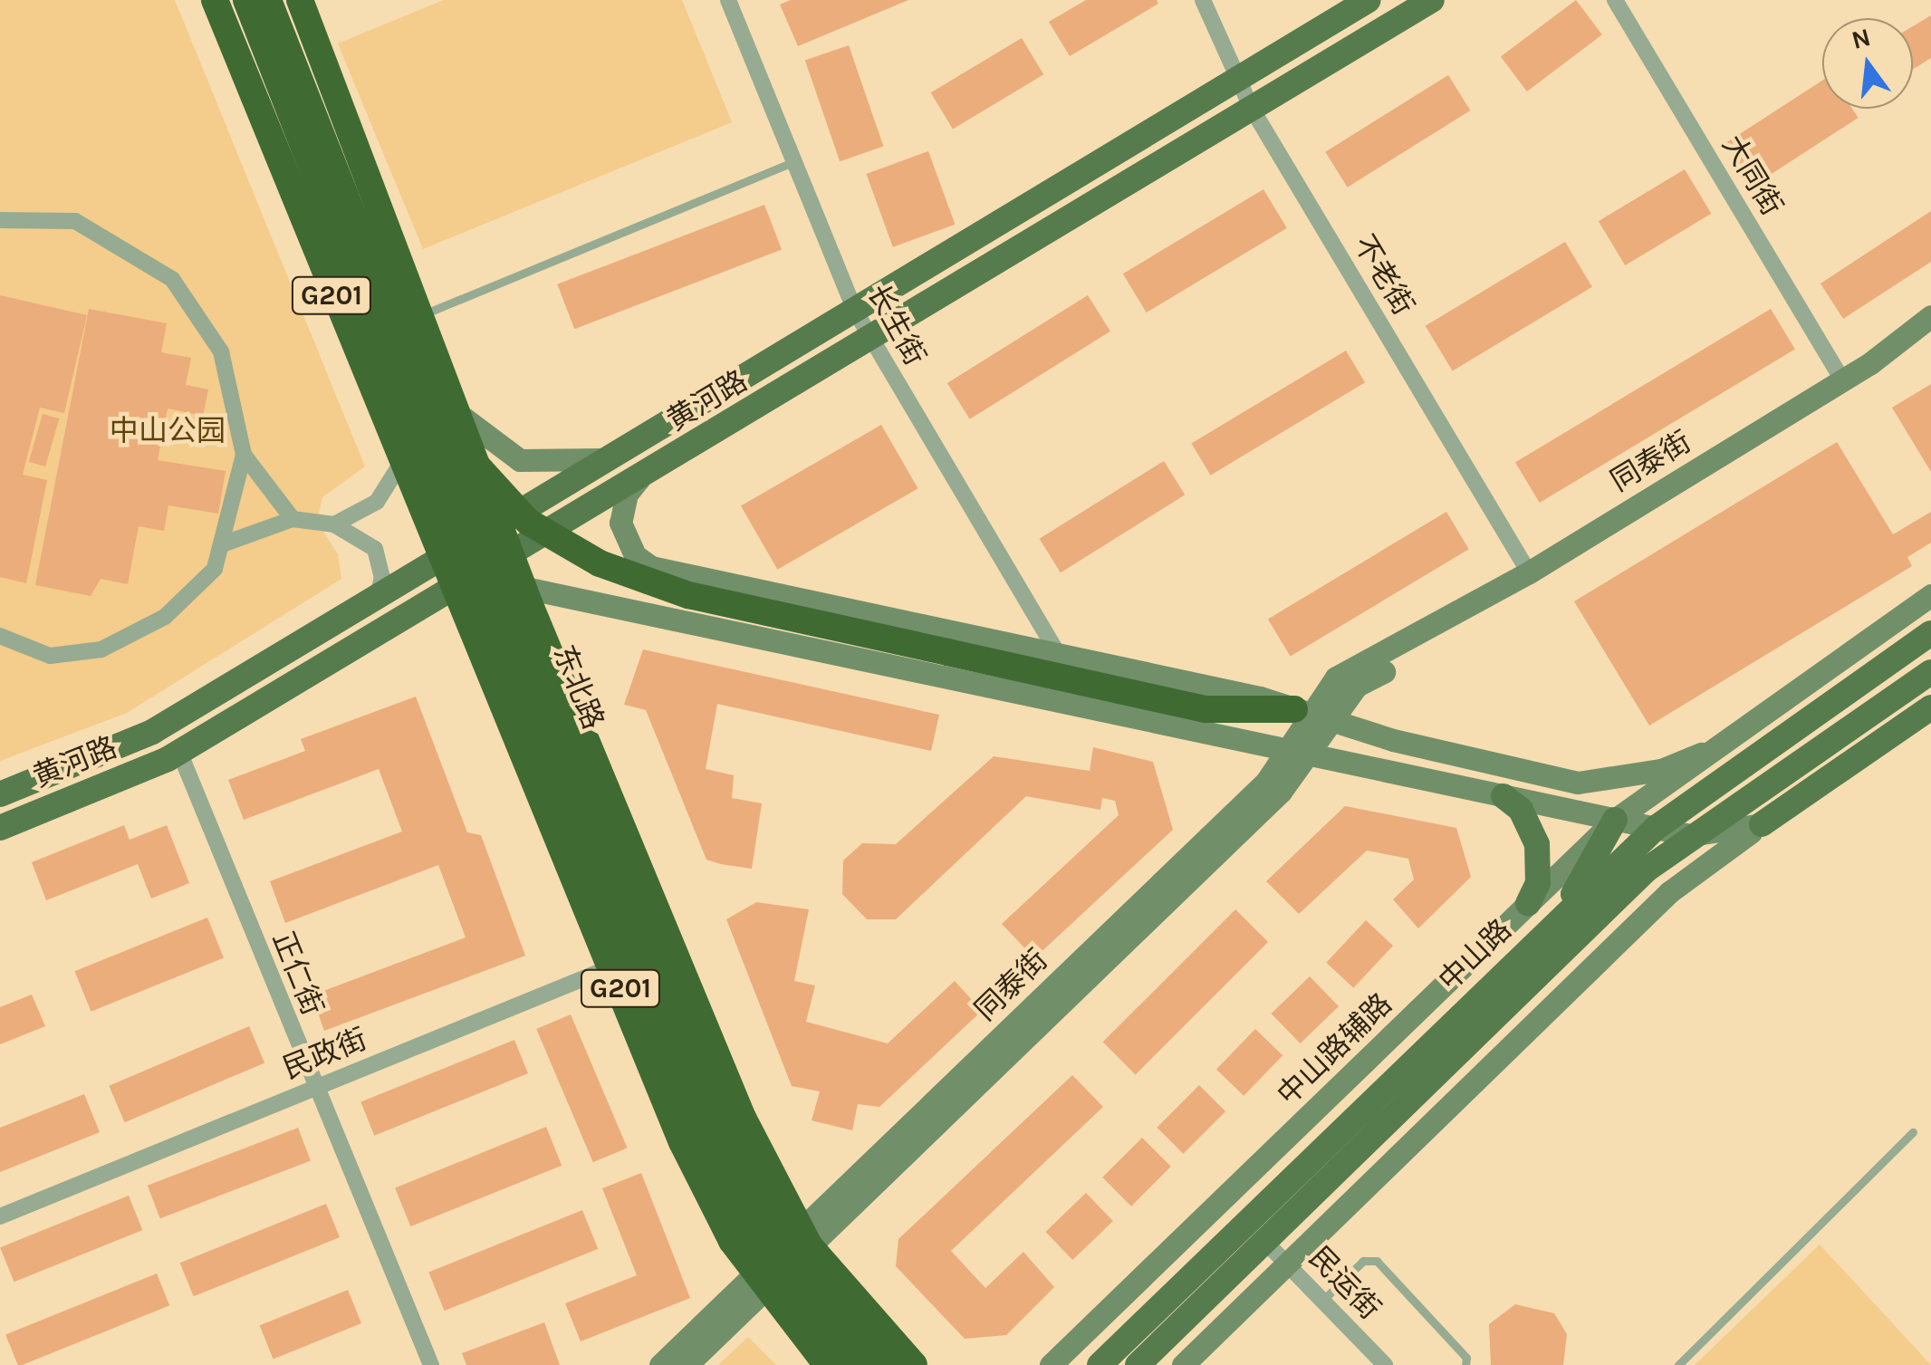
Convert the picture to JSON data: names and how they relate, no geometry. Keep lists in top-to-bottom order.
{
  "streets": {
    "highway": ["G201", "东北路"],
    "main road": [
      "黄河路",
      "同泰街",
      "中山路",
      "中山路辅路"
    ],
    "street": [
      "大同街",
      "不老街",
      "长生街",
      "正仁街",
      "民政街",
      "民运街"
    ]
  },
  "crossings": [
    ["大同街", "同泰街"],
    ["不老街", "黄河路"],
    ["不老街", "同泰街"],
    ["G201", "黄河路"],
    ["G201", "同泰街"],
    ["G201", "民政街"],
    ["长生街", "黄河路"],
    ["黄河路", "东北路"],
    ["黄河路", "正仁街"],
    ["同泰街", "东北路"],
    ["东北路", "民政街"],
    ["中山路", "民运街"],
    ["正仁街", "民政街"]
  ],
  "parks": ["中山公园"],
  "north": "top"
}
